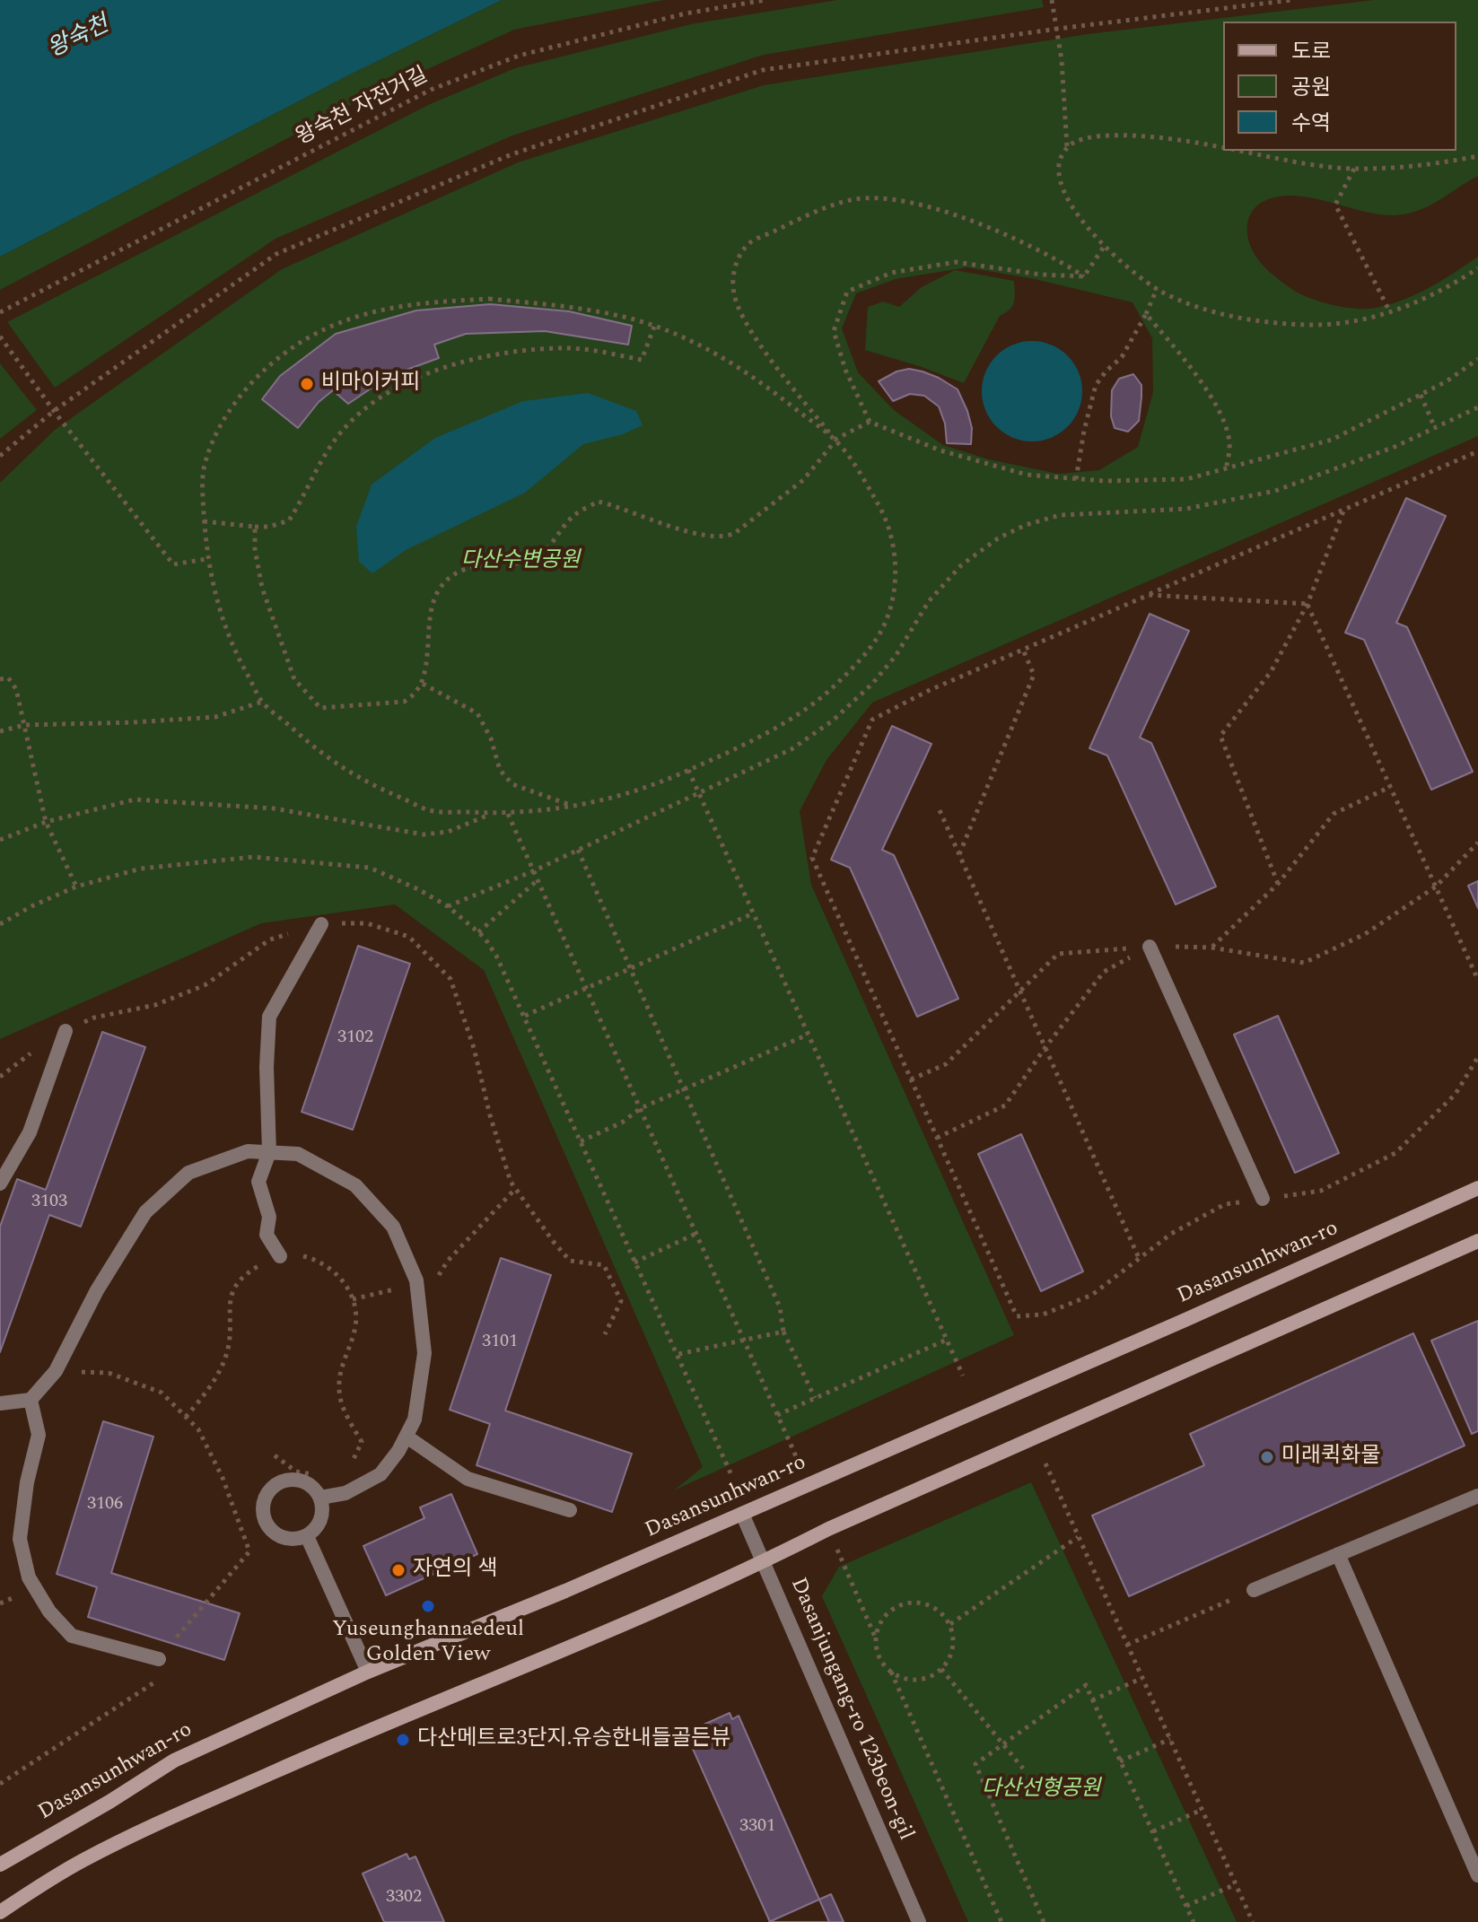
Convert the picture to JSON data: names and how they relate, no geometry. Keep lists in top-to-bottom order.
{
  "streets": {
    "street": ["Dasansunhwan-ro", "Dasanjungang-ro 123beon-gil"],
    "path": ["왕숙천 자전거길"]
  },
  "crossings": [
    ["Dasansunhwan-ro", "Dasanjungang-ro 123beon-gil"]
  ],
  "water": ["왕숙천"],
  "parks": ["다산수변공원", "다산선형공원"],
  "places": [
    "비마이커피",
    "미래퀵화물",
    "자연의 색",
    "Yuseunghannaedeul Golden View",
    "다산메트로3단지.유승한내들골든뷰"
  ],
  "house_numbers": [
    "3102",
    "3103",
    "3101",
    "3106",
    "3301",
    "3302"
  ],
  "legend": ["도로", "공원", "수역"]
}
